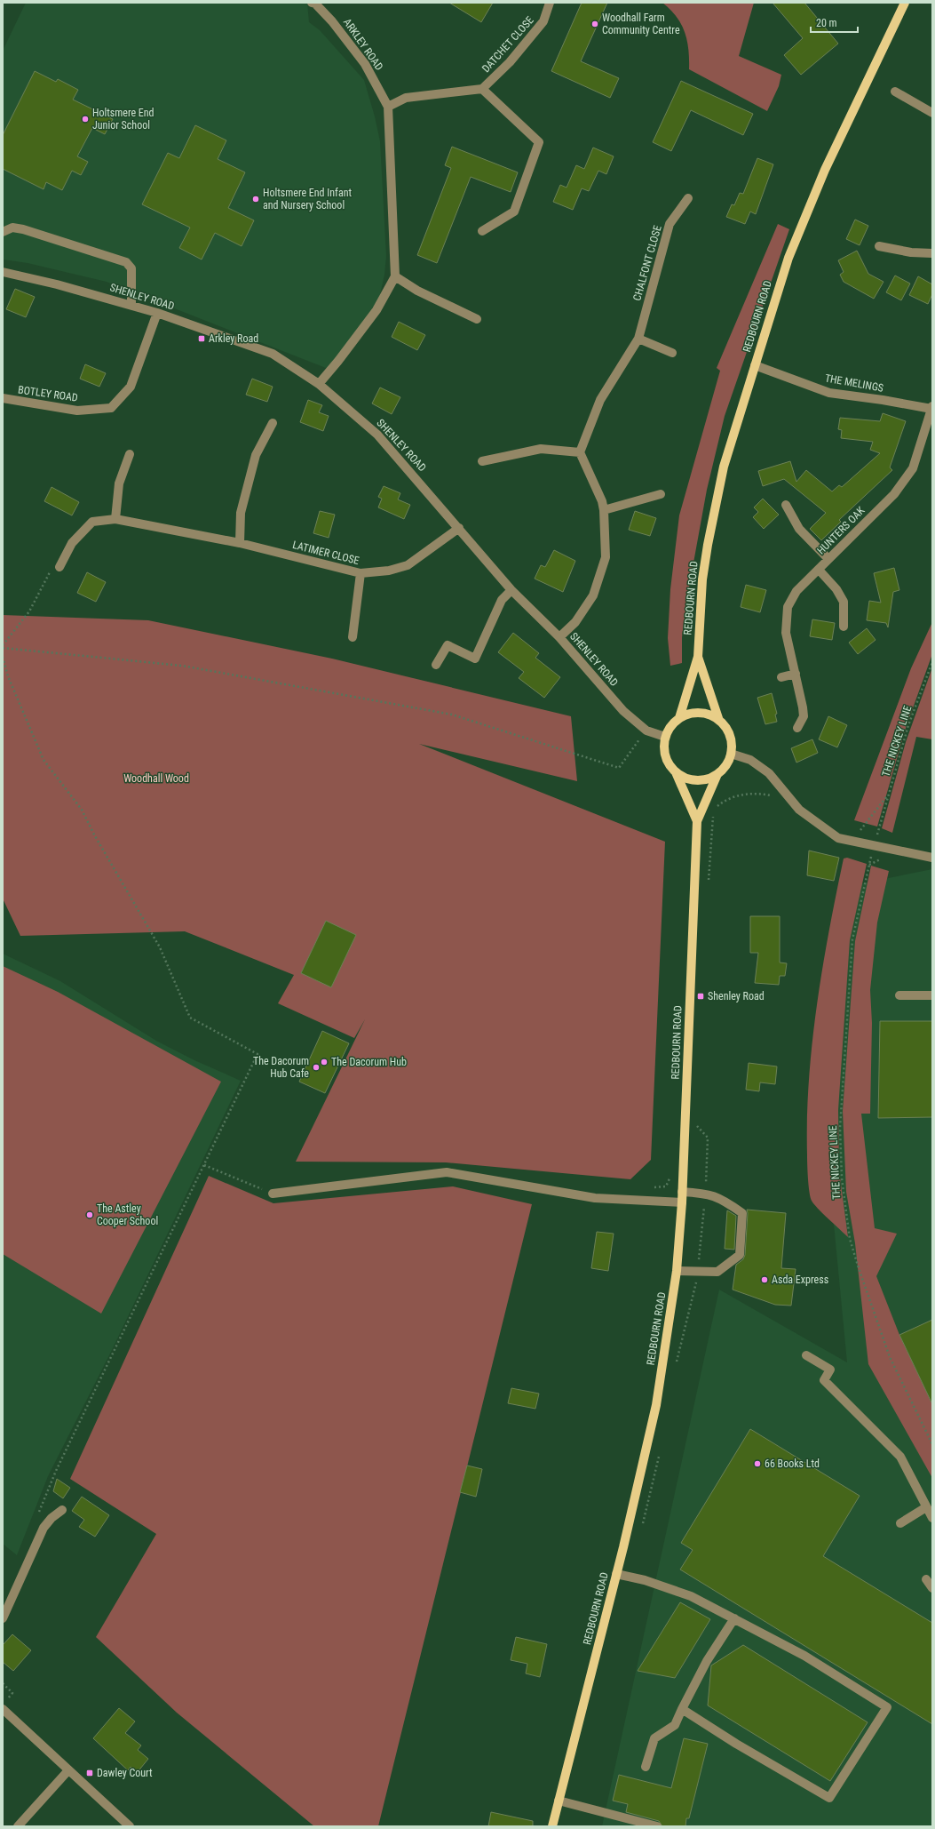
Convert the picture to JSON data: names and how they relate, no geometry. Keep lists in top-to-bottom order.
{
  "streets": {
    "main road": ["REDBOURN ROAD"],
    "street": [
      "ARKLEY ROAD",
      "DATCHET CLOSE",
      "CHALFONT CLOSE",
      "SHENLEY ROAD",
      "THE MELINGS",
      "BOTLEY ROAD",
      "HUNTERS OAK",
      "LATIMER CLOSE"
    ],
    "path": ["THE NICKEY LINE"]
  },
  "crossings": [
    ["ARKLEY ROAD", "DATCHET CLOSE"],
    ["SHENLEY ROAD", "REDBOURN ROAD"],
    ["SHENLEY ROAD", "BOTLEY ROAD"],
    ["SHENLEY ROAD", "LATIMER CLOSE"],
    ["REDBOURN ROAD", "THE MELINGS"],
    ["THE MELINGS", "HUNTERS OAK"]
  ],
  "parks": ["Woodhall Wood"],
  "places": {
    "other": [
      "Woodhall Farm Community Centre",
      "Holtsmere End Junior School",
      "Holtsmere End Infant and Nursery School",
      "The Dacorum Hub",
      "The Dacorum Hub Cafe",
      "The Astley Cooper School",
      "Asda Express",
      "66 Books Ltd"
    ],
    "transit": ["Arkley Road", "Shenley Road", "Dawley Court"]
  },
  "scale_bar": "20 m"
}
